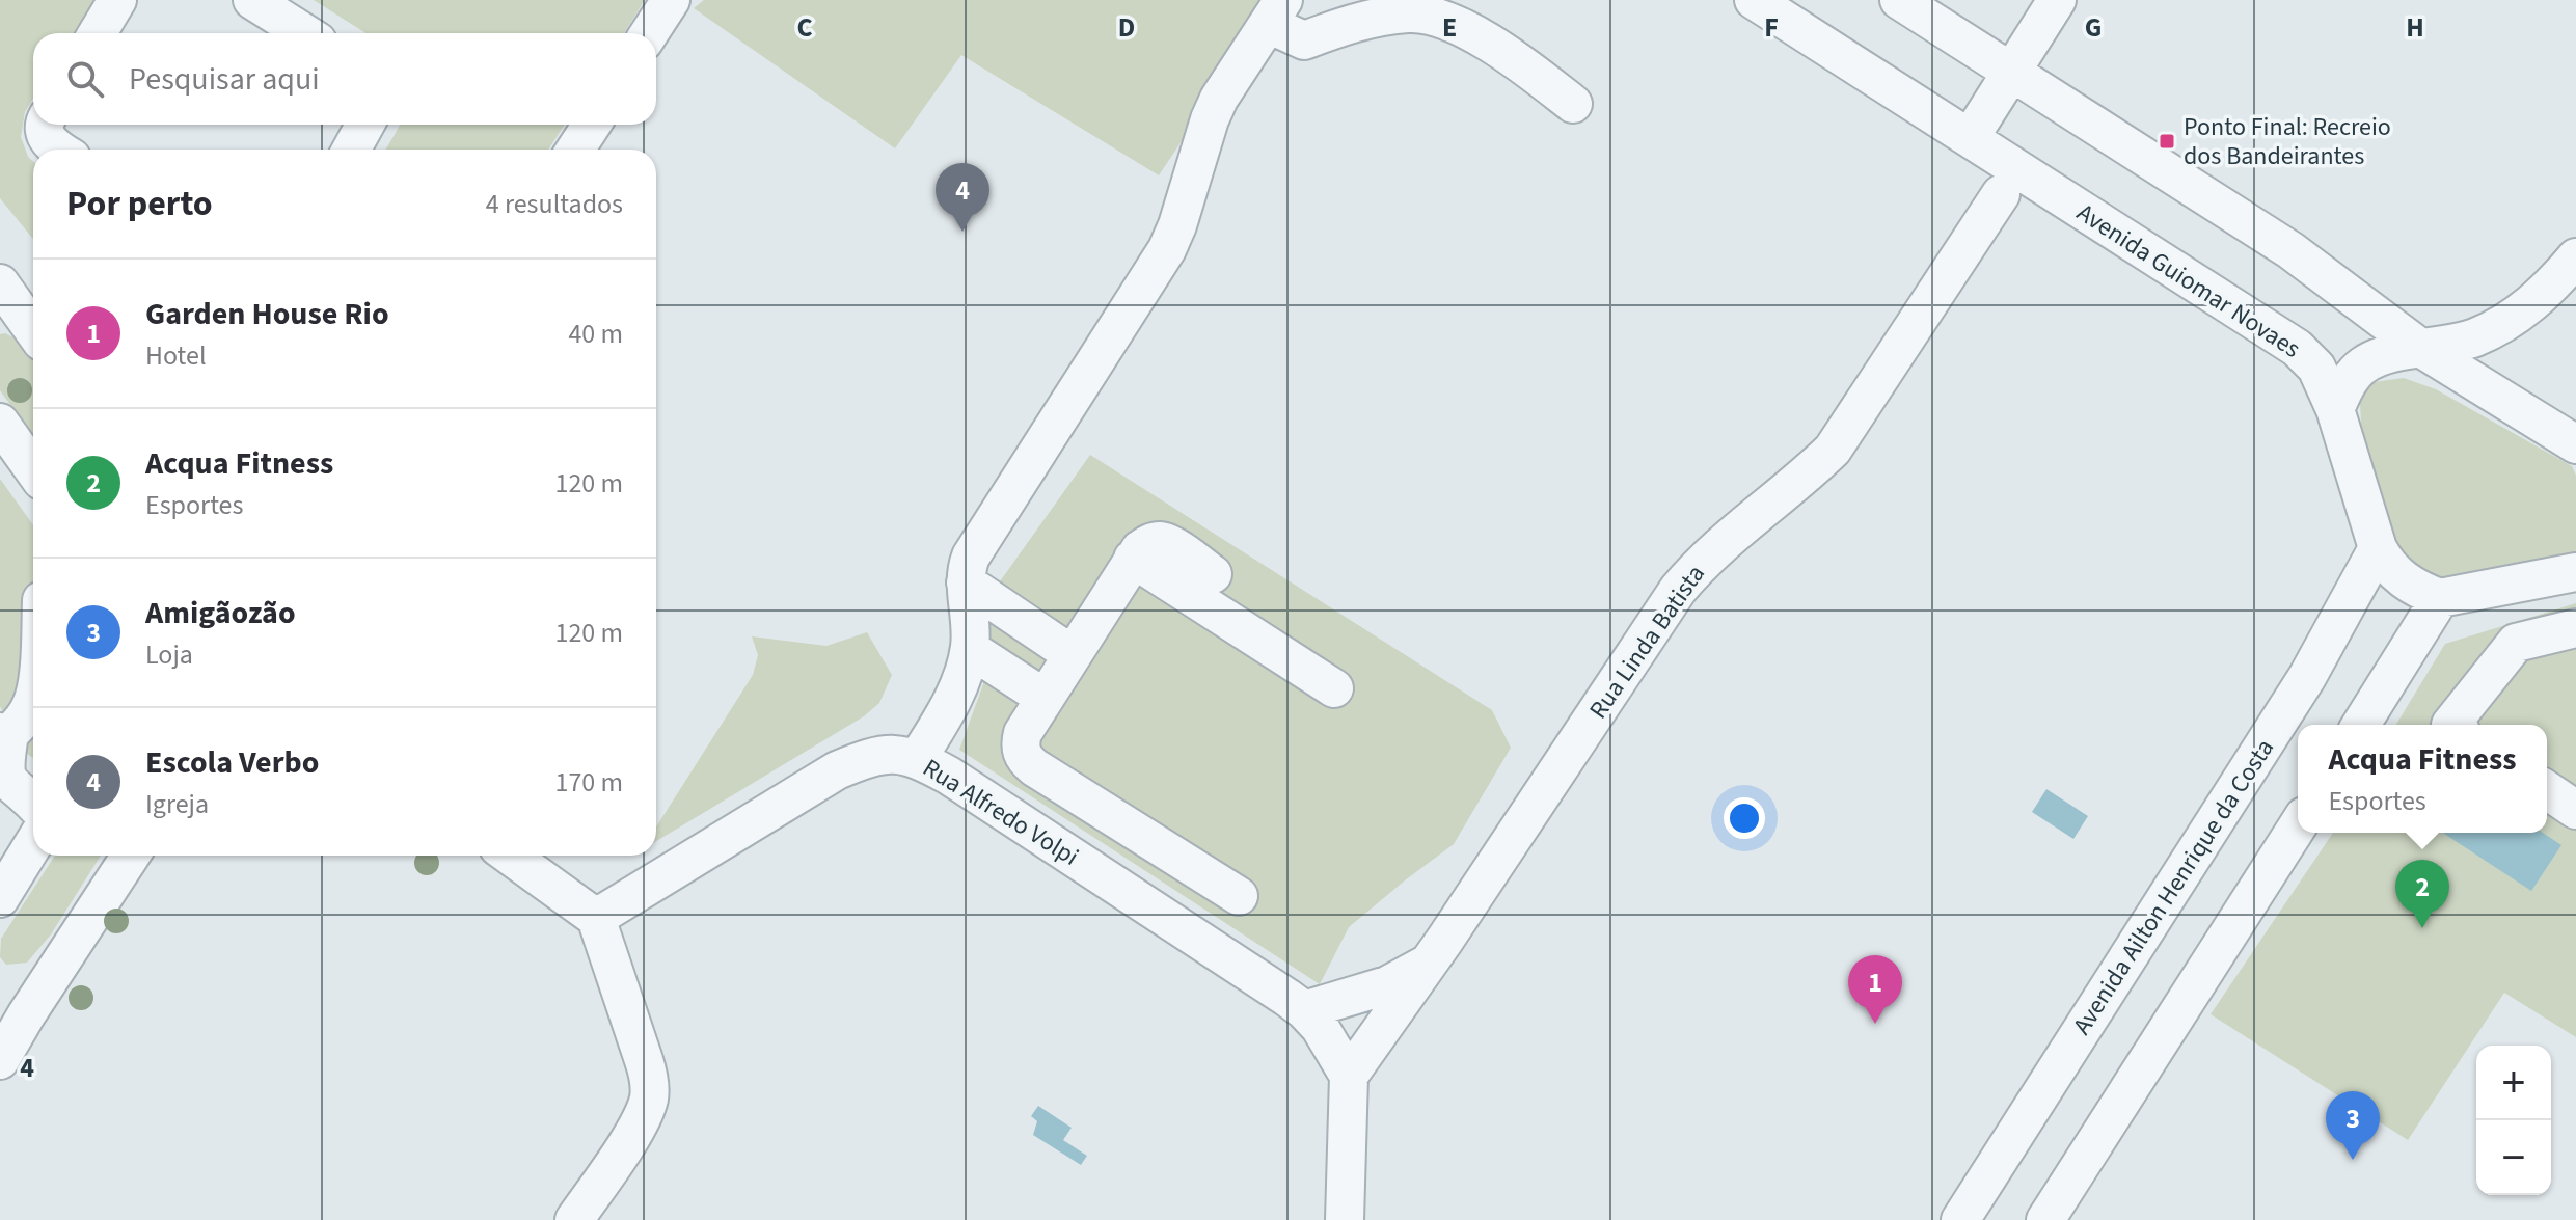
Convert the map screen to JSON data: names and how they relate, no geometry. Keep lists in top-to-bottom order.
{
  "streets": {
    "street": [
      "Avenida Guiomar Novaes",
      "Rua Linda Batista",
      "Rua Alfredo Volpi",
      "Avenida Ailton Henrique da Costa"
    ]
  },
  "crossings": [
    ["Avenida Guiomar Novaes", "Avenida Ailton Henrique da Costa"],
    ["Rua Linda Batista", "Rua Alfredo Volpi"]
  ],
  "places": {
    "transit": ["Ponto Final: Recreio dos Bandeirantes"]
  },
  "page": {
    "search": "Pesquisar aqui",
    "heading": ["Por perto", "4 resultados"],
    "pins": [
      "4",
      "2",
      "1",
      "3"
    ],
    "list": [
      {
        "mark": "1",
        "name": "Garden House Rio",
        "note": "Hotel",
        "value": "40 m"
      },
      {
        "mark": "2",
        "name": "Acqua Fitness",
        "note": "Esportes",
        "value": "120 m"
      },
      {
        "mark": "3",
        "name": "Amigãozão",
        "note": "Loja",
        "value": "120 m"
      },
      {
        "mark": "4",
        "name": "Escola Verbo",
        "note": "Igreja",
        "value": "170 m"
      }
    ],
    "popup": ["Acqua Fitness", "Esportes"],
    "map_buttons": ["+", "−"]
  },
  "grid": {
    "columns": [
      "C",
      "D",
      "E",
      "F",
      "G",
      "H"
    ],
    "rows": ["4"]
  }
}
